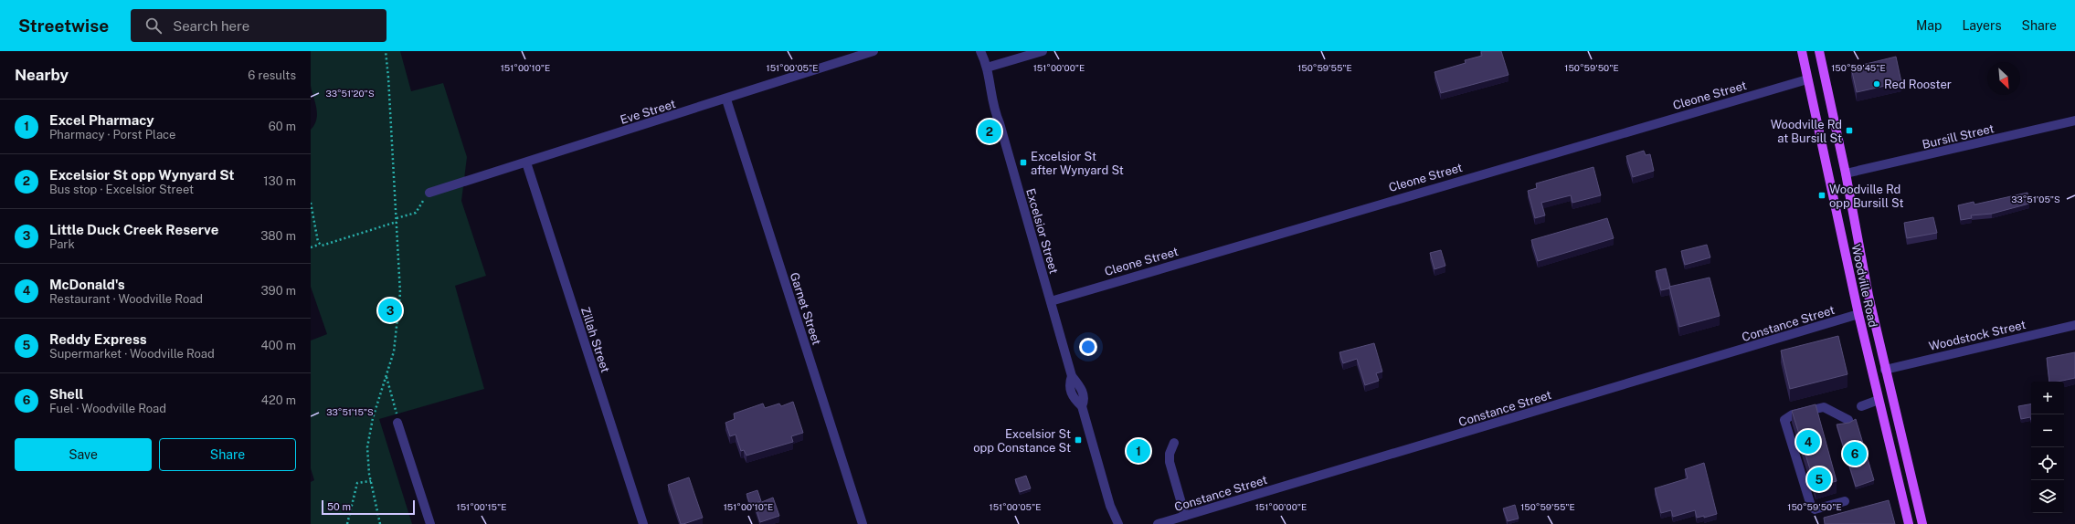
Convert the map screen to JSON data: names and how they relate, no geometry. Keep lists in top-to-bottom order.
{
  "streets": {
    "main road": ["Woodville Road"],
    "street": [
      "Cleone Street",
      "Eve Street",
      "Bursill Street",
      "Excelsior Street",
      "Garnet Street",
      "Constance Street",
      "Woodstock Street",
      "Zillah Street"
    ]
  },
  "crossings": [
    ["Cleone Street", "Excelsior Street"],
    ["Cleone Street", "Woodville Road"],
    ["Eve Street", "Garnet Street"],
    ["Eve Street", "Zillah Street"],
    ["Bursill Street", "Woodville Road"],
    ["Woodville Road", "Constance Street"],
    ["Woodville Road", "Woodstock Street"]
  ],
  "places": {
    "other": ["Red Rooster"],
    "transit": [
      "Woodville Rd at Bursill St",
      "Excelsior St after Wynyard St",
      "Woodville Rd opp Bursill St",
      "Excelsior St opp Constance St"
    ]
  },
  "scale_bar": "50 m",
  "north": "bottom right",
  "page": {
    "header": "Streetwise",
    "search": "Search here",
    "nav": ["Map", "Layers", "Share"],
    "heading": ["Nearby", "6 results"],
    "list": [
      {
        "mark": "1",
        "name": "Excel Pharmacy",
        "note": "Pharmacy · Porst Place",
        "value": "60 m"
      },
      {
        "mark": "2",
        "name": "Excelsior St opp Wynyard St",
        "note": "Bus stop · Excelsior Street",
        "value": "130 m"
      },
      {
        "mark": "3",
        "name": "Little Duck Creek Reserve",
        "note": "Park",
        "value": "380 m"
      },
      {
        "mark": "4",
        "name": "McDonald's",
        "note": "Restaurant · Woodville Road",
        "value": "390 m"
      },
      {
        "mark": "5",
        "name": "Reddy Express",
        "note": "Supermarket · Woodville Road",
        "value": "400 m"
      },
      {
        "mark": "6",
        "name": "Shell",
        "note": "Fuel · Woodville Road",
        "value": "420 m"
      }
    ],
    "pins": [
      "2",
      "3",
      "4",
      "1",
      "6",
      "5"
    ],
    "map_buttons": ["+", "−"],
    "buttons": ["Save", "Share"],
    "scale": "50 m"
  },
  "coordinates": [
    "151°00'10\"E",
    "151°00'05\"E",
    "151°00'00\"E",
    "150°59'55\"E",
    "150°59'50\"E",
    "150°59'45\"E",
    "33°51'20\"S",
    "33°51'05\"S",
    "33°51'15\"S",
    "151°00'15\"E"
  ]
}
